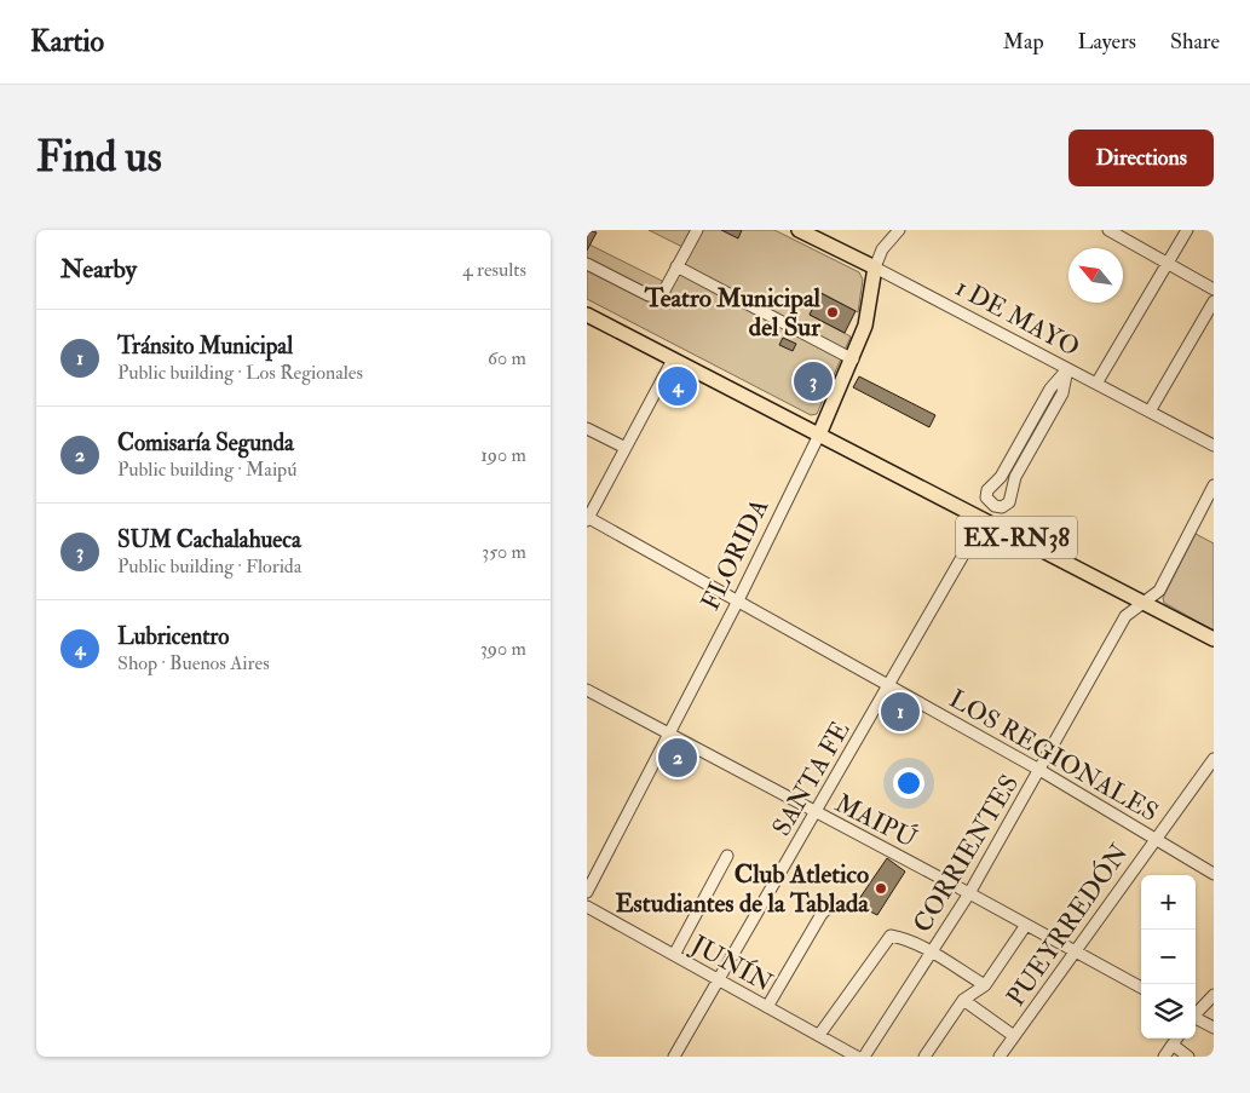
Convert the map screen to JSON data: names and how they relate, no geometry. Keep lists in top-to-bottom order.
{
  "streets": {
    "main road": ["1 DE MAYO", "EX-RN38", "FLORIDA"],
    "street": [
      "LOS REGIONALES",
      "SANTA FE",
      "MAIPÚ",
      "CORRIENTES",
      "PUEYRREDÓN",
      "JUNÍN"
    ]
  },
  "crossings": [
    ["1 DE MAYO", "FLORIDA"],
    ["EX-RN38", "FLORIDA"],
    ["EX-RN38", "SANTA FE"],
    ["EX-RN38", "CORRIENTES"],
    ["FLORIDA", "LOS REGIONALES"],
    ["FLORIDA", "MAIPÚ"],
    ["LOS REGIONALES", "SANTA FE"],
    ["LOS REGIONALES", "CORRIENTES"],
    ["LOS REGIONALES", "PUEYRREDÓN"],
    ["SANTA FE", "MAIPÚ"],
    ["SANTA FE", "JUNÍN"],
    ["MAIPÚ", "CORRIENTES"],
    ["MAIPÚ", "PUEYRREDÓN"]
  ],
  "places": ["Teatro Municipal del Sur", "Club Atletico Estudiantes de la Tablada"],
  "north": "top left",
  "page": {
    "header": "Kartio",
    "nav": ["Map", "Layers", "Share"],
    "buttons": "Directions",
    "title": "Find us",
    "heading": ["Nearby", "4 results"],
    "list": [
      {
        "mark": "1",
        "name": "Tránsito Municipal",
        "note": "Public building · Los Regionales",
        "value": "60 m"
      },
      {
        "mark": "2",
        "name": "Comisaría Segunda",
        "note": "Public building · Maipú",
        "value": "190 m"
      },
      {
        "mark": "3",
        "name": "SUM Cachalahueca",
        "note": "Public building · Florida",
        "value": "350 m"
      },
      {
        "mark": "4",
        "name": "Lubricentro",
        "note": "Shop · Buenos Aires",
        "value": "390 m"
      }
    ],
    "pins": [
      "3",
      "4",
      "1",
      "2"
    ],
    "map_buttons": ["+", "−"]
  }
}
